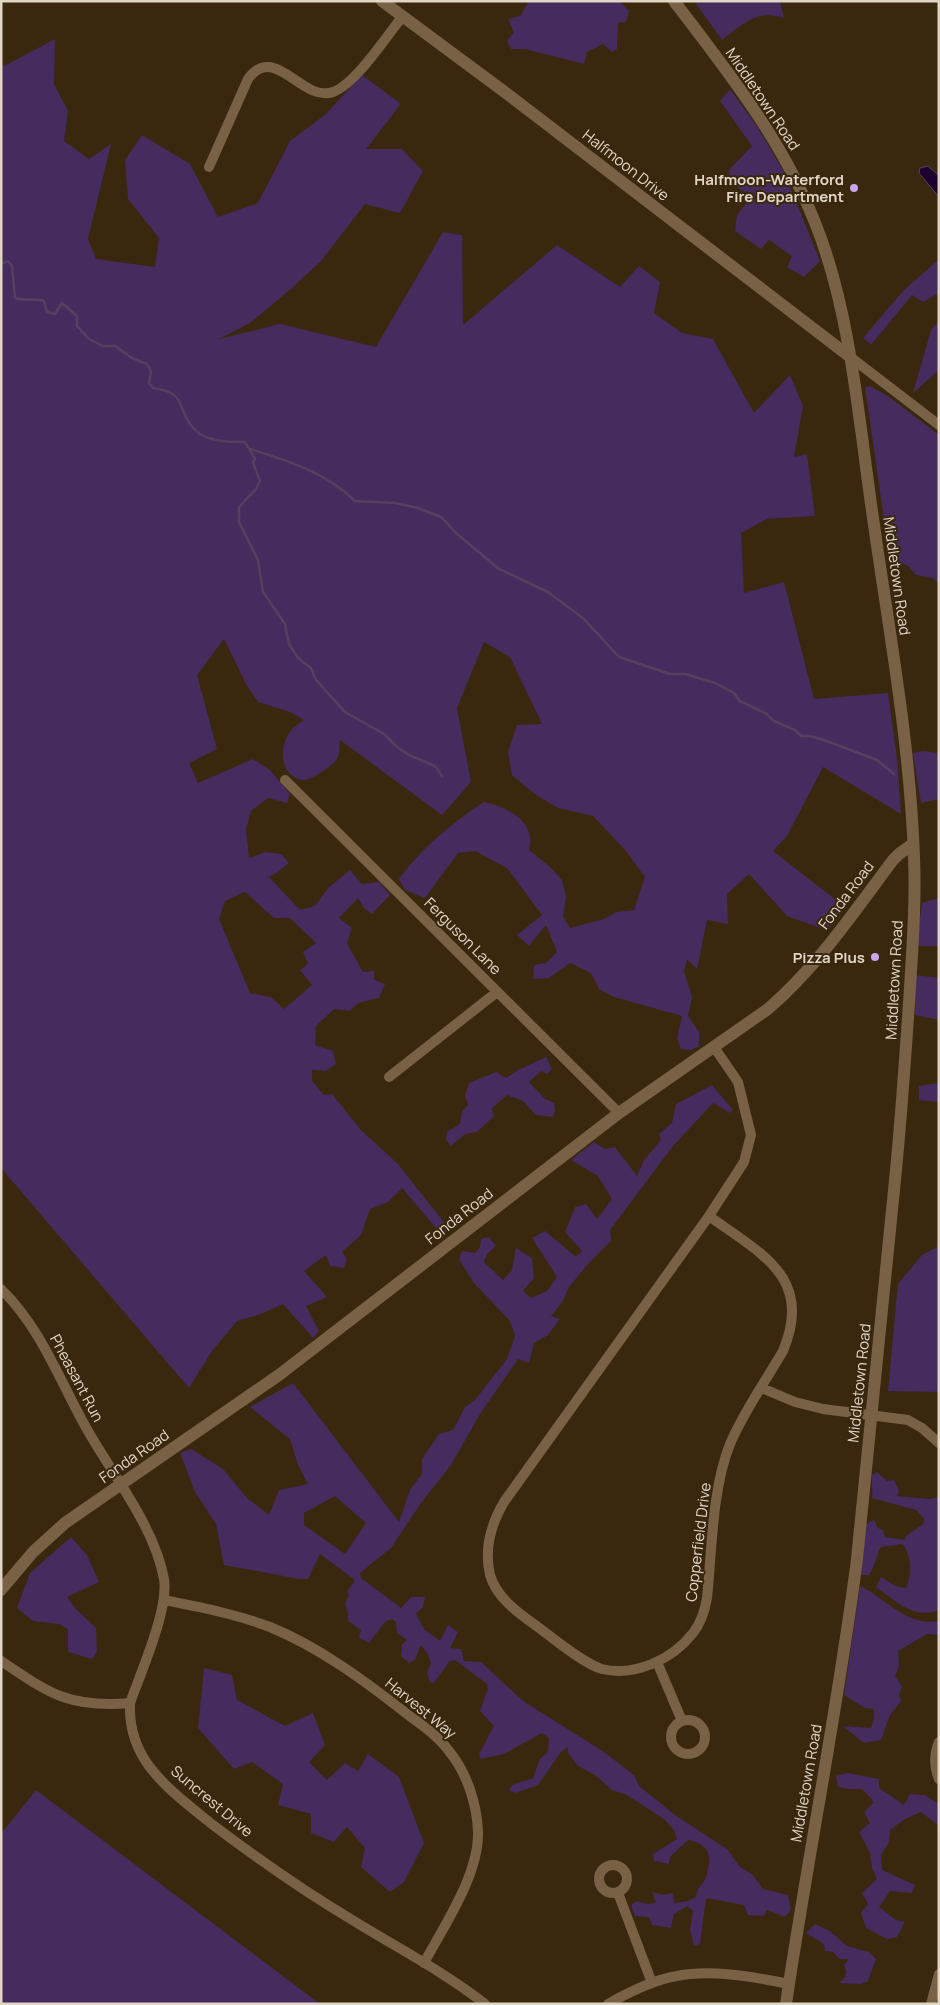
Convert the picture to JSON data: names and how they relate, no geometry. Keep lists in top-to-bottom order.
{
  "streets": {
    "street": [
      "Middletown Road",
      "Halfmoon Drive",
      "Fonda Road",
      "Ferguson Lane",
      "Pheasant Run",
      "Copperfield Drive",
      "Harvest Way",
      "Suncrest Drive"
    ]
  },
  "crossings": [
    ["Middletown Road", "Halfmoon Drive"],
    ["Middletown Road", "Fonda Road"],
    ["Fonda Road", "Ferguson Lane"],
    ["Fonda Road", "Pheasant Run"],
    ["Fonda Road", "Copperfield Drive"],
    ["Fonda Road", "Suncrest Drive"],
    ["Pheasant Run", "Suncrest Drive"],
    ["Harvest Way", "Suncrest Drive"]
  ],
  "places": ["Halfmoon-Waterford Fire Department", "Pizza Plus"]
}
